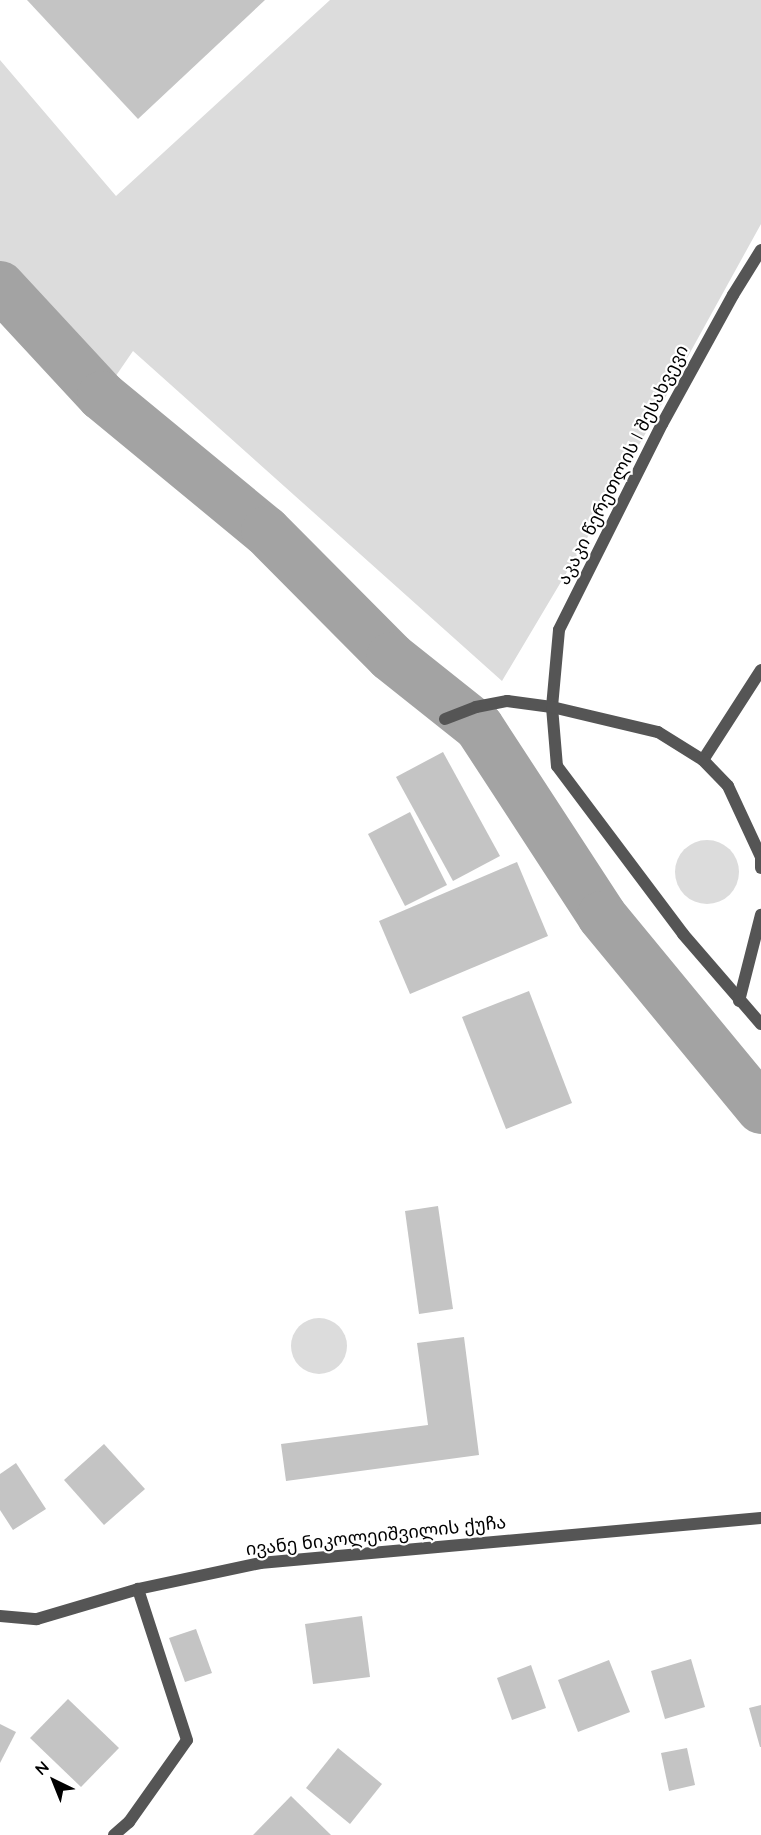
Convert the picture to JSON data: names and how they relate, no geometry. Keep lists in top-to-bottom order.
{
  "streets": {
    "street": ["აკაკი წერეთლის I შესახვევი", "ივანე ნიკოლეიშვილის ქუჩა"]
  },
  "north": "top left"
}
